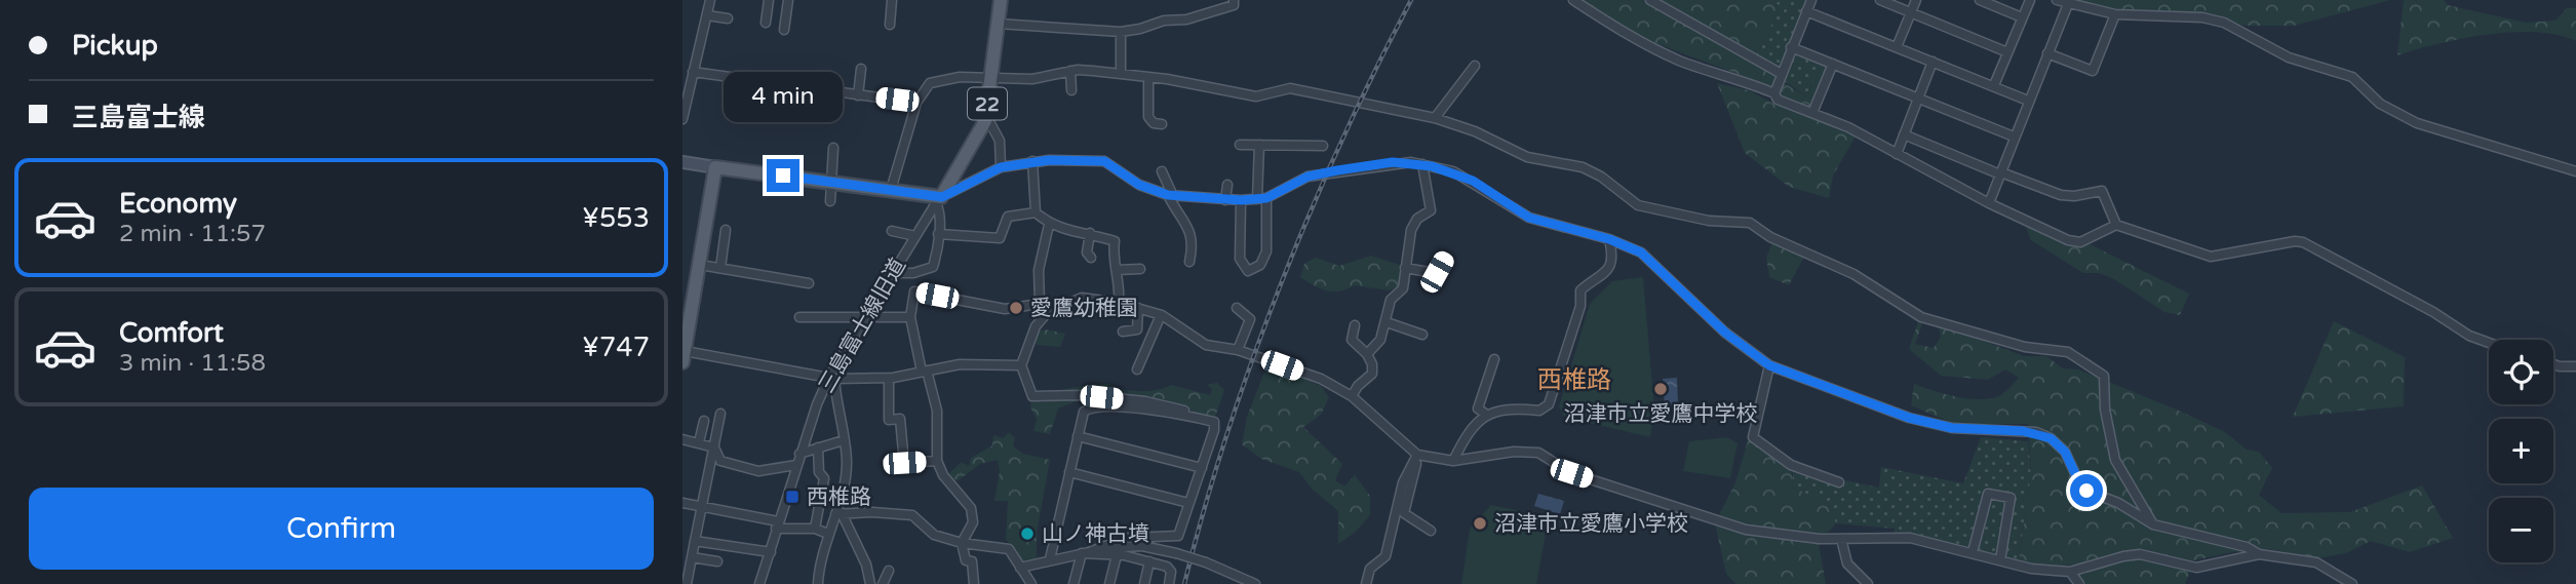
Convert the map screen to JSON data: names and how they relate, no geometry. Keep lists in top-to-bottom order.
{
  "streets": {
    "main road": ["22"],
    "street": ["三島富士線旧道"]
  },
  "crossings": [
    ["22", "三島富士線旧道"]
  ],
  "districts": ["西椎路"],
  "places": {
    "other": [
      "愛鷹幼稚園",
      "沼津市立愛鷹中学校",
      "沼津市立愛鷹小学校",
      "山ノ神古墳"
    ],
    "transit": ["西椎路"]
  },
  "page": {
    "banner": ["Pickup", "三島富士線"],
    "bubble": "4 min",
    "list": [
      {
        "name": "Economy",
        "note": "2 min · 11:57",
        "value": "¥553"
      },
      {
        "name": "Comfort",
        "note": "3 min · 11:58",
        "value": "¥747"
      }
    ],
    "map_buttons": ["+", "−"],
    "buttons": "Confirm"
  }
}
